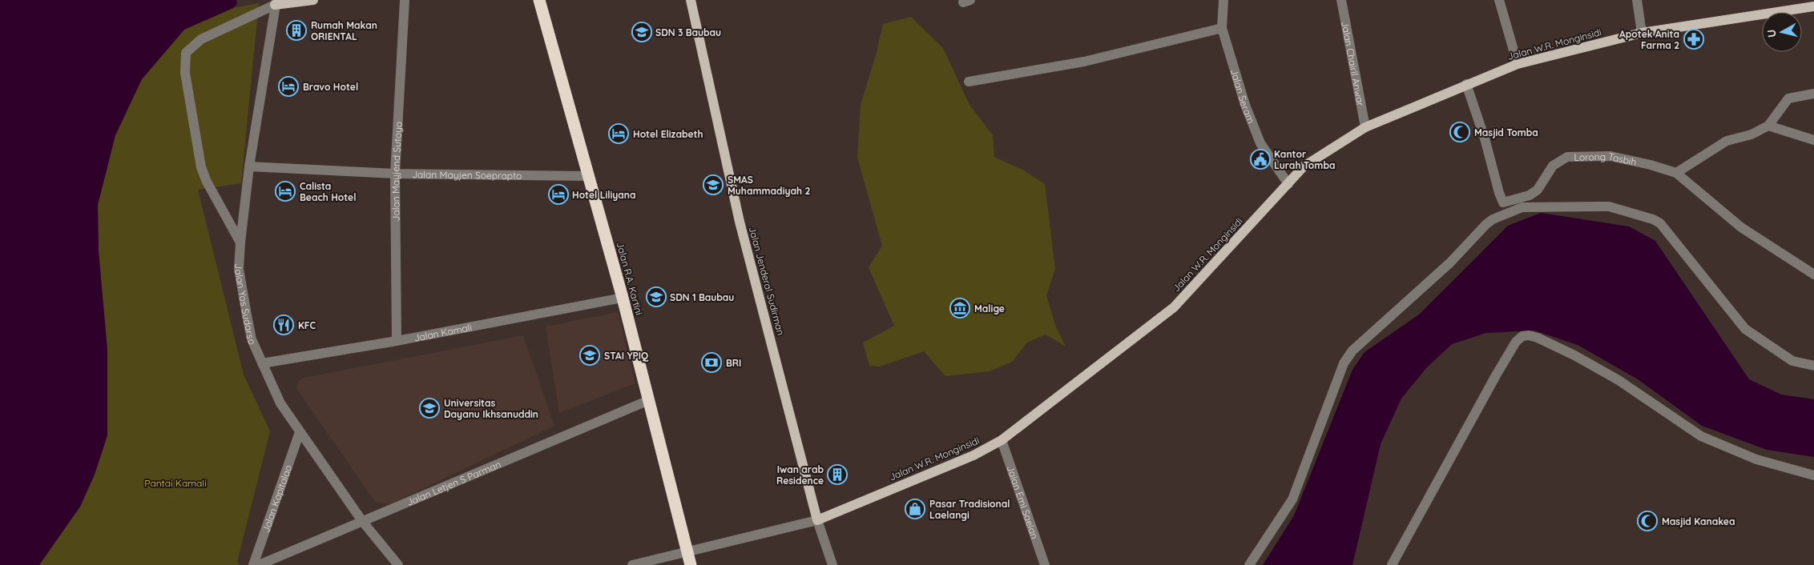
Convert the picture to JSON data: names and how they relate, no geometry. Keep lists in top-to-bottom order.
{
  "streets": {
    "highway": ["Jalan R.A. Kartini"],
    "main road": ["Jalan W.R. Monginsidi", "Jalan Jenderal Sudirman"],
    "street": [
      "Jalan Chairil Anwar",
      "Jalan Seram",
      "Lorong Tasbih",
      "Jalan Mayjend Sutoyo",
      "Jalan Mayjen Soeprapto",
      "Jalan Yos Sudarso",
      "Jalan Kamali",
      "Jalan Letjen S Parman",
      "Jalan Kapitalao",
      "Jalan Emi Saelan"
    ]
  },
  "crossings": [
    ["Jalan W.R. Monginsidi", "Jalan Chairil Anwar"],
    ["Jalan W.R. Monginsidi", "Jalan Seram"],
    ["Jalan W.R. Monginsidi", "Lorong Tasbih"],
    ["Jalan W.R. Monginsidi", "Jalan R.A. Kartini"],
    ["Jalan W.R. Monginsidi", "Jalan Jenderal Sudirman"],
    ["Jalan W.R. Monginsidi", "Jalan Emi Saelan"],
    ["Jalan Mayjend Sutoyo", "Jalan Mayjen Soeprapto"],
    ["Jalan Mayjend Sutoyo", "Jalan Kamali"],
    ["Jalan Mayjen Soeprapto", "Jalan R.A. Kartini"],
    ["Jalan Mayjen Soeprapto", "Jalan Yos Sudarso"],
    ["Jalan R.A. Kartini", "Jalan Kamali"],
    ["Jalan R.A. Kartini", "Jalan Letjen S Parman"],
    ["Jalan Yos Sudarso", "Jalan Kamali"],
    ["Jalan Yos Sudarso", "Jalan Letjen S Parman"],
    ["Jalan Yos Sudarso", "Jalan Kapitalao"]
  ],
  "parks": ["Pantai Kamali"],
  "places": {
    "building": ["Rumah Makan ORIENTAL", "Iwan arab Residence"],
    "school or university": [
      "SDN 3 Baubau",
      "SMAS Muhammadiyah 2",
      "SDN 1 Baubau",
      "STAI YPIQ",
      "Universitas Dayanu Ikhsanuddin"
    ],
    "pharmacy": ["Apotek Anita Farma 2"],
    "hotel": [
      "Bravo Hotel",
      "Hotel Elizabeth",
      "Calista Beach Hotel",
      "Hotel Liliyana"
    ],
    "mosque": ["Masjid Tomba", "Masjid Kanakea"],
    "public building": ["Kantor Lurah Tomba"],
    "museum": ["Malige"],
    "restaurant": ["KFC"],
    "bank": ["BRI"],
    "shop": ["Pasar Tradisional Laelangi"]
  },
  "north": "left"
}
